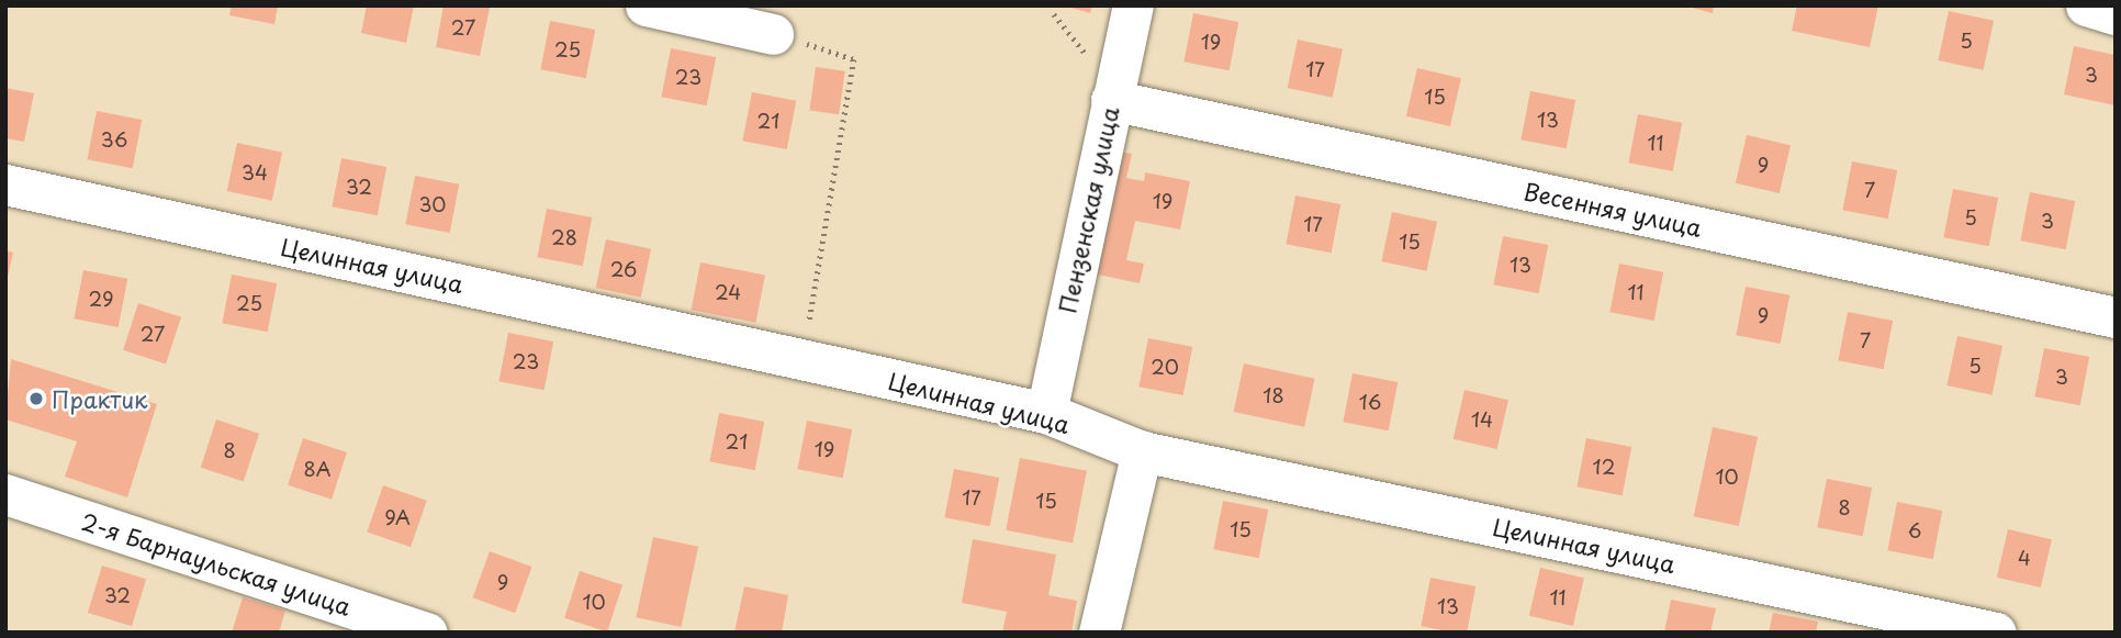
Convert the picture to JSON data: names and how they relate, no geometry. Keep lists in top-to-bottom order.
{
  "streets": {
    "street": [
      "Весенняя улица",
      "Пензенская улица",
      "Целинная улица",
      "2-я Барнаульская улица"
    ]
  },
  "crossings": [
    ["Весенняя улица", "Пензенская улица"],
    ["Пензенская улица", "Целинная улица"]
  ],
  "places": ["Практик"],
  "house_numbers": [
    "27",
    "5",
    "19",
    "25",
    "17",
    "3",
    "23",
    "15",
    "13",
    "21",
    "36",
    "11",
    "9",
    "34",
    "32",
    "7",
    "19",
    "30",
    "5",
    "3",
    "17",
    "28",
    "15",
    "13",
    "26",
    "24",
    "11",
    "29",
    "25",
    "9",
    "27",
    "7",
    "23",
    "5",
    "20",
    "3",
    "18",
    "16",
    "14",
    "21",
    "19",
    "8",
    "12",
    "8А",
    "10",
    "17",
    "15",
    "8",
    "9А",
    "15",
    "6",
    "4",
    "9",
    "32",
    "11",
    "10",
    "13"
  ]
}
